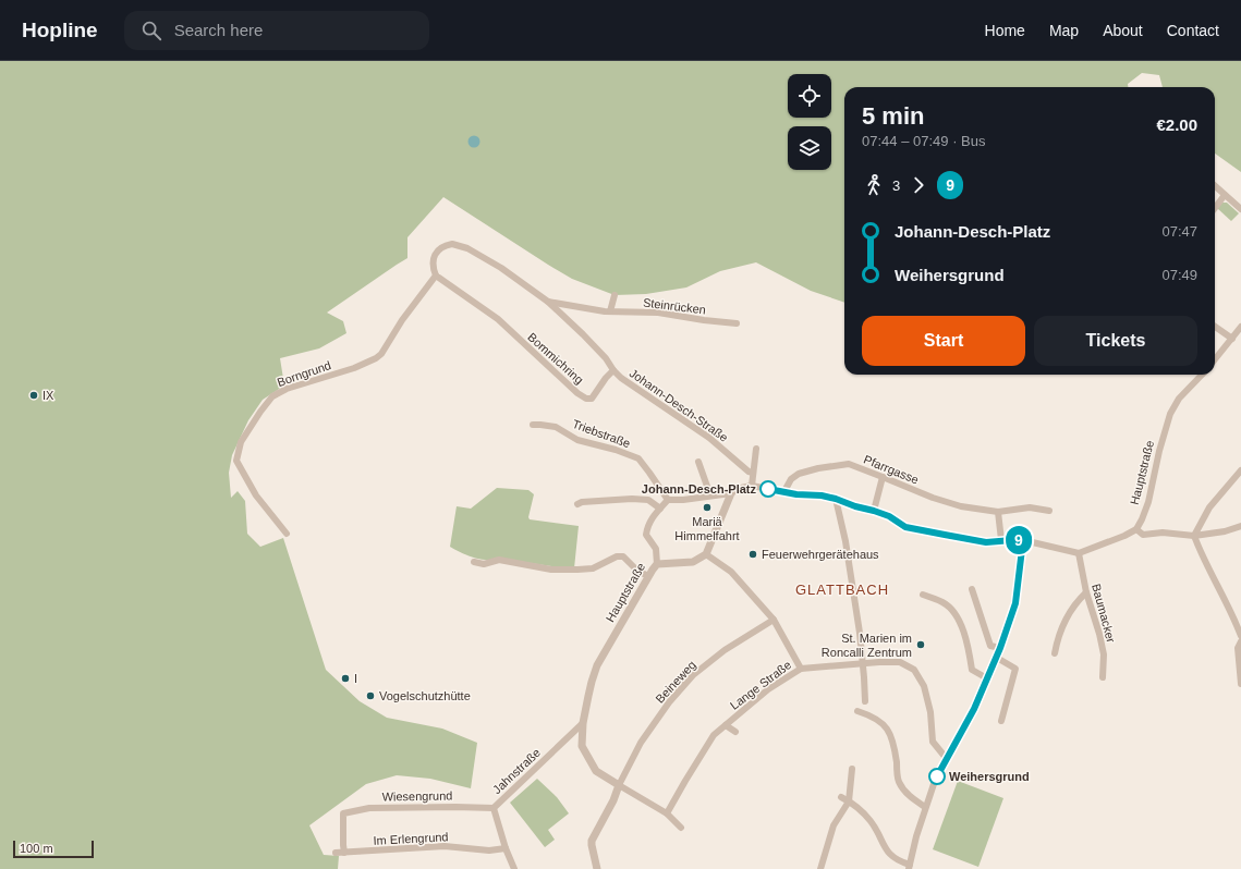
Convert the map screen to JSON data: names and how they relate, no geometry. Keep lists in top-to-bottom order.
{
  "streets": {
    "street": [
      "Steinrücken",
      "Bommichring",
      "Borngrund",
      "Johann-Desch-Straße",
      "Triebstraße",
      "Pfarrgasse",
      "Hauptstraße",
      "Baumacker",
      "Beineweg",
      "Lange Straße",
      "Jahnstraße",
      "Wiesengrund",
      "Im Erlengrund"
    ]
  },
  "crossings": [
    ["Bommichring", "Borngrund"],
    ["Bommichring", "Johann-Desch-Straße"],
    ["Hauptstraße", "Beineweg"],
    ["Hauptstraße", "Jahnstraße"],
    ["Jahnstraße", "Wiesengrund"],
    ["Jahnstraße", "Im Erlengrund"],
    ["Wiesengrund", "Im Erlengrund"]
  ],
  "districts": ["GLATTBACH"],
  "places": [
    "IX",
    "Johann-Desch-Platz",
    "Mariä Himmelfahrt",
    "Feuerwehrgerätehaus",
    "St. Marien im Roncalli Zentrum",
    "I",
    "Vogelschutzhütte",
    "Weihersgrund"
  ],
  "lines": ["bus line 9"],
  "scale_bar": "100 m",
  "page": {
    "header": "Hopline",
    "search": "Search here",
    "nav": [
      "Home",
      "Map",
      "About",
      "Contact"
    ],
    "on_map": "9",
    "heading": ["5 min", "07:44 – 07:49 · Bus", "€2.00"],
    "legs": ["3", "9"],
    "list": [
      {
        "name": "Johann-Desch-Platz",
        "value": "07:47"
      },
      {
        "name": "Weihersgrund",
        "value": "07:49"
      }
    ],
    "buttons": ["Start", "Tickets"],
    "scale": "100 m"
  }
}
